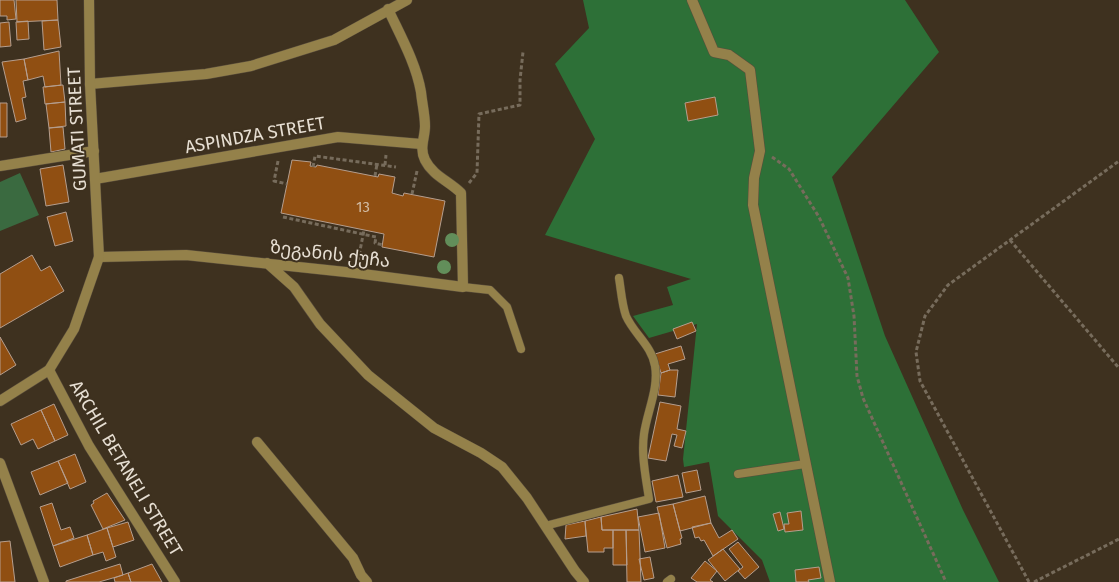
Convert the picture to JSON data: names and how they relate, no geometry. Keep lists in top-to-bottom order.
{
  "streets": {
    "street": [
      "GUMATI STREET",
      "ASPINDZA STREET",
      "ზეგანის ქუჩა",
      "ARCHIL BETANELI STREET"
    ]
  },
  "crossings": [
    ["GUMATI STREET", "ASPINDZA STREET"],
    ["GUMATI STREET", "ზეგანის ქუჩა"]
  ],
  "house_numbers": ["13"]
}
